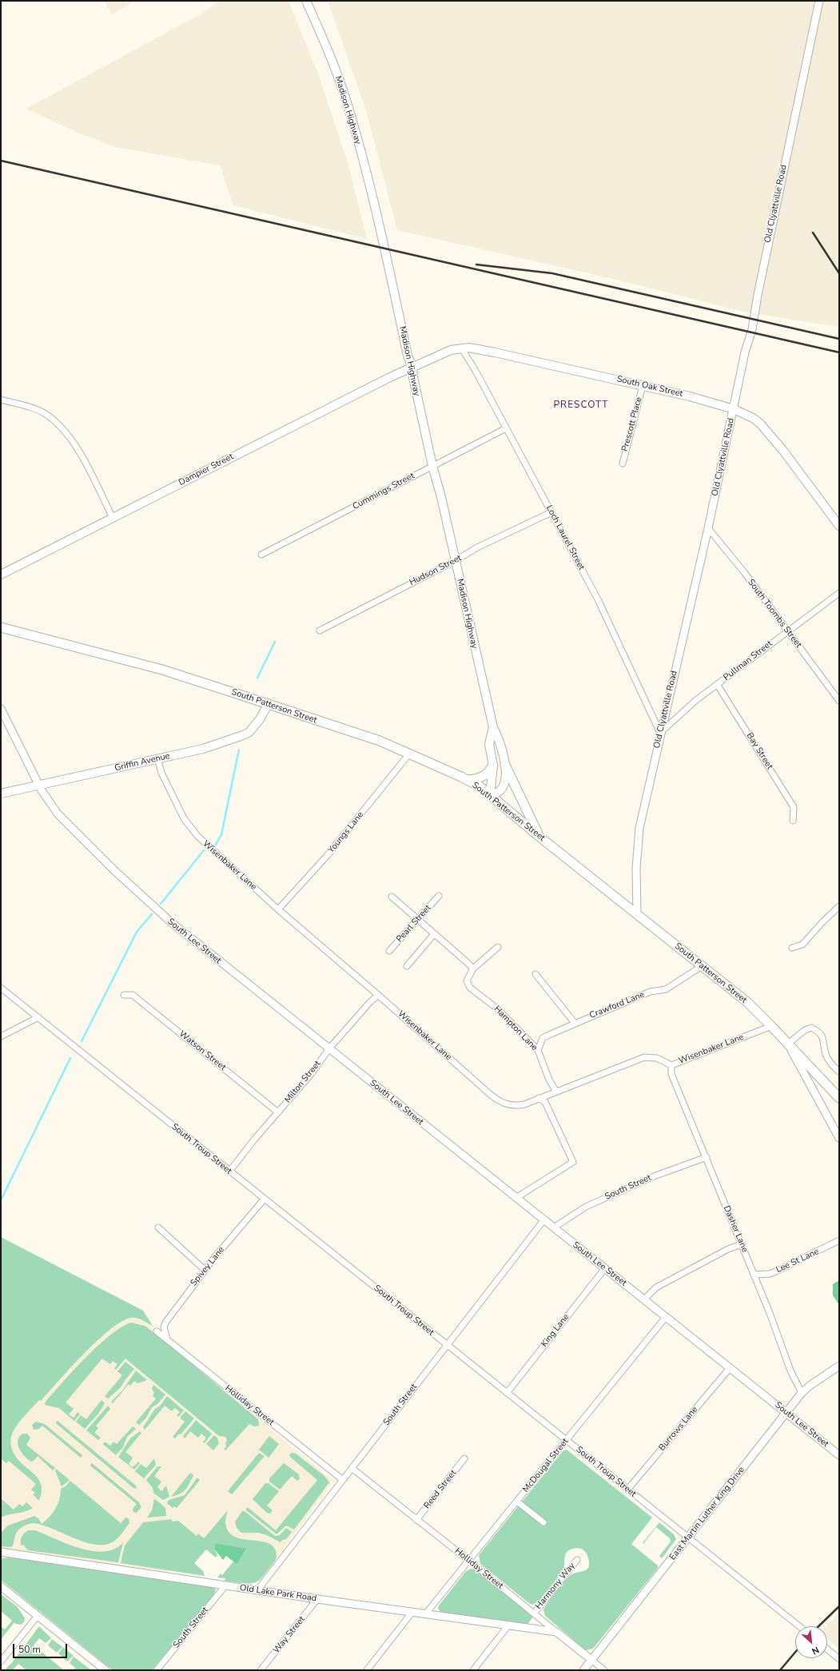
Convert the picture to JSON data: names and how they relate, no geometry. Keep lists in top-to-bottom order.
{
  "streets": {
    "main road": [
      "Madison Highway",
      "South Oak Street",
      "Dampier Street",
      "South Patterson Street",
      "Griffin Avenue"
    ],
    "street": [
      "Old Clyattville Road",
      "Prescott Place",
      "Cummings Street",
      "Loch Laurel Street",
      "Hudson Street",
      "South Toombs Street",
      "Pullman Street",
      "Bay Street",
      "Youngs Lane",
      "Wisenbaker Lane",
      "Pearl Street",
      "South Lee Street",
      "Crawford Lane",
      "Hampton Lane",
      "Watson Street",
      "Milton Street",
      "South Troup Street",
      "South Street",
      "Dasher Lane",
      "Lee St Lane",
      "Spivey Lane",
      "King Lane",
      "Holliday Street",
      "Burrows Lane",
      "McDougal Street",
      "Reed Street",
      "East Martin Luther King Drive",
      "Harmony Way",
      "Old Lake Park Road",
      "Way Street"
    ]
  },
  "crossings": [
    ["Madison Highway", "South Oak Street"],
    ["Madison Highway", "Dampier Street"],
    ["Madison Highway", "Cummings Street"],
    ["Madison Highway", "Hudson Street"],
    ["Madison Highway", "South Patterson Street"],
    ["Old Clyattville Road", "South Oak Street"],
    ["Old Clyattville Road", "Loch Laurel Street"],
    ["Old Clyattville Road", "South Toombs Street"],
    ["Old Clyattville Road", "Pullman Street"],
    ["Old Clyattville Road", "South Patterson Street"],
    ["South Oak Street", "Prescott Place"],
    ["South Oak Street", "Dampier Street"],
    ["South Oak Street", "Loch Laurel Street"],
    ["Cummings Street", "Loch Laurel Street"],
    ["Loch Laurel Street", "Hudson Street"],
    ["Loch Laurel Street", "Pullman Street"],
    ["South Toombs Street", "Pullman Street"],
    ["Pullman Street", "Bay Street"],
    ["South Patterson Street", "Griffin Avenue"],
    ["South Patterson Street", "Youngs Lane"],
    ["South Patterson Street", "Wisenbaker Lane"],
    ["South Patterson Street", "Crawford Lane"],
    ["Griffin Avenue", "Wisenbaker Lane"],
    ["Griffin Avenue", "South Lee Street"],
    ["Youngs Lane", "Wisenbaker Lane"],
    ["Wisenbaker Lane", "Hampton Lane"],
    ["Wisenbaker Lane", "Milton Street"],
    ["Wisenbaker Lane", "Dasher Lane"],
    ["South Lee Street", "Milton Street"],
    ["South Lee Street", "South Street"],
    ["South Lee Street", "King Lane"],
    ["South Lee Street", "Burrows Lane"],
    ["South Lee Street", "McDougal Street"],
    ["South Lee Street", "East Martin Luther King Drive"],
    ["Crawford Lane", "Hampton Lane"],
    ["Watson Street", "Milton Street"],
    ["Milton Street", "South Troup Street"],
    ["South Troup Street", "South Street"],
    ["South Troup Street", "Spivey Lane"],
    ["South Troup Street", "King Lane"],
    ["South Troup Street", "Burrows Lane"],
    ["South Troup Street", "McDougal Street"],
    ["South Troup Street", "East Martin Luther King Drive"],
    ["South Street", "Dasher Lane"],
    ["South Street", "Holliday Street"],
    ["South Street", "Old Lake Park Road"],
    ["Dasher Lane", "Lee St Lane"],
    ["Dasher Lane", "East Martin Luther King Drive"],
    ["Spivey Lane", "Holliday Street"],
    ["Holliday Street", "McDougal Street"],
    ["Holliday Street", "Reed Street"],
    ["Holliday Street", "East Martin Luther King Drive"],
    ["Holliday Street", "Harmony Way"],
    ["Holliday Street", "Old Lake Park Road"],
    ["McDougal Street", "Old Lake Park Road"],
    ["Old Lake Park Road", "Way Street"]
  ],
  "districts": ["PRESCOTT"],
  "scale_bar": "50 m",
  "north": "bottom right"
}
